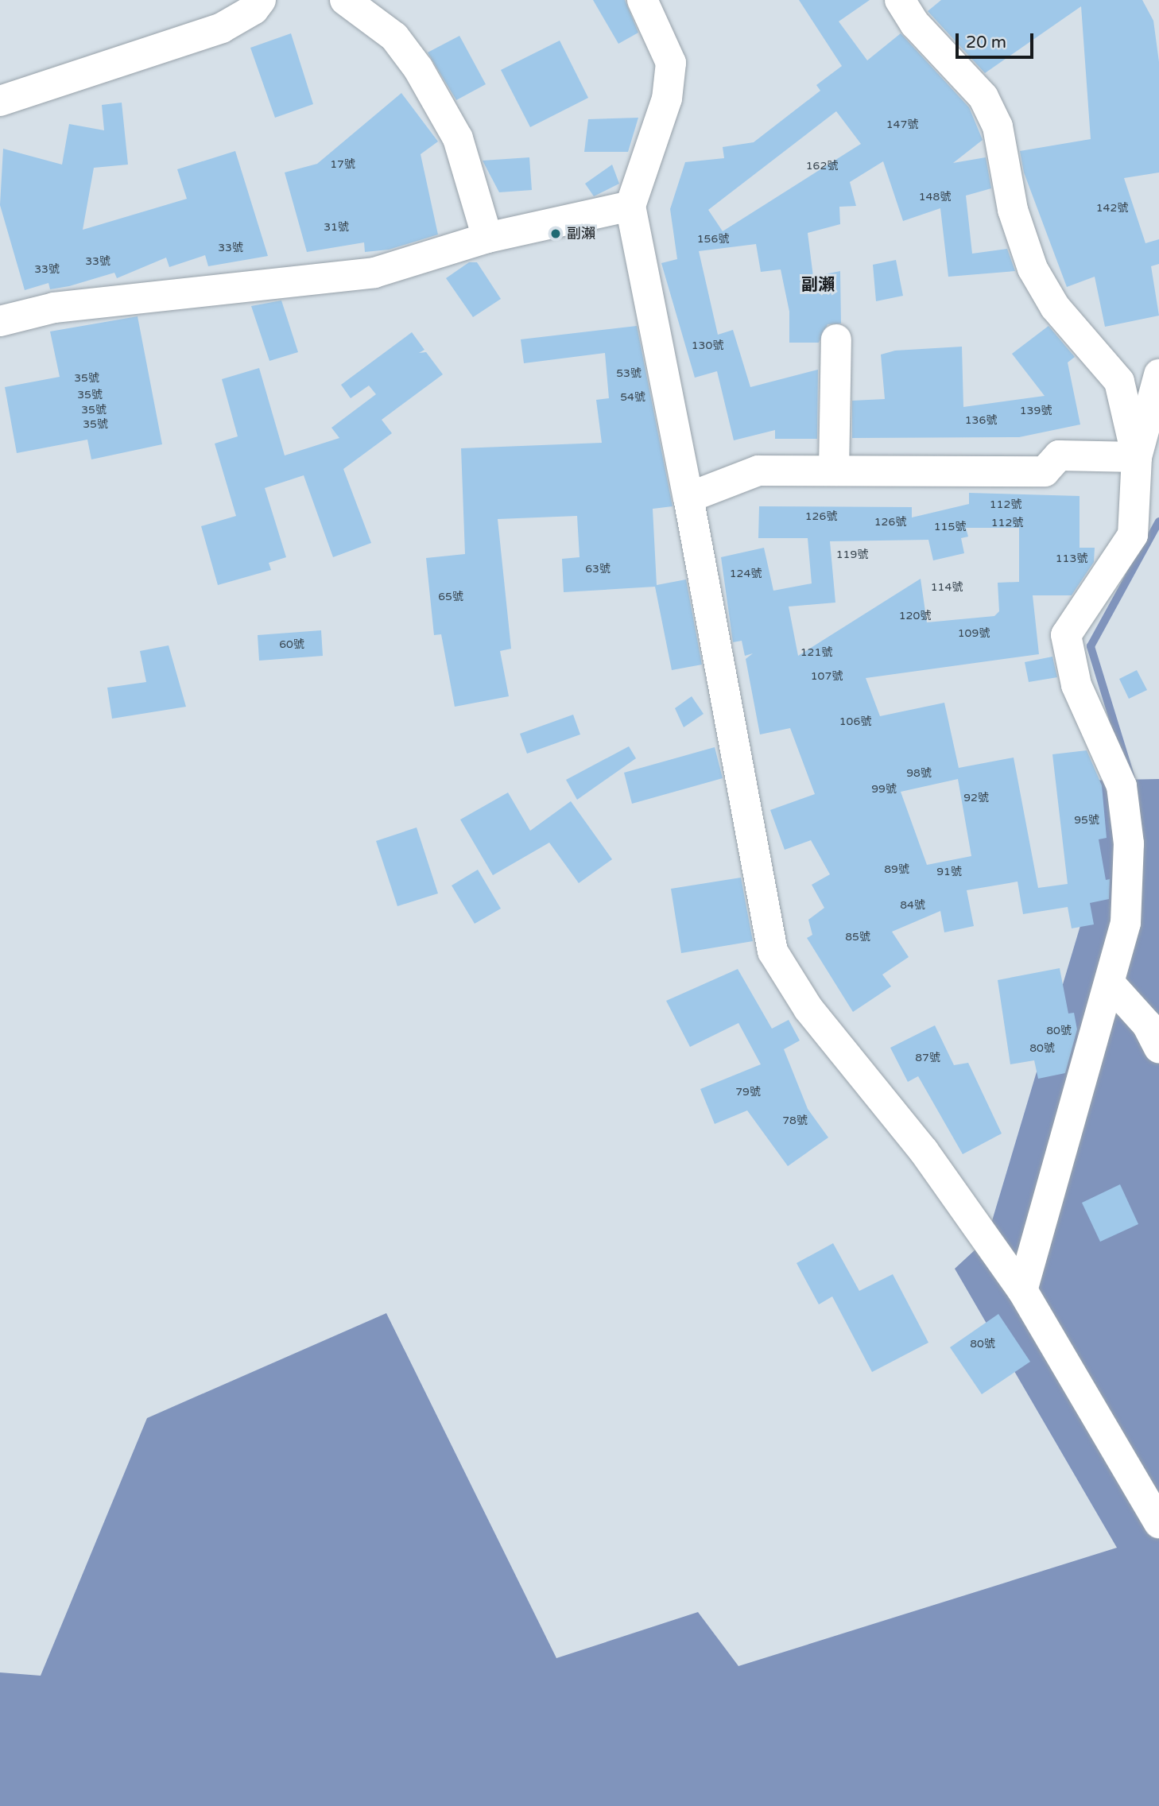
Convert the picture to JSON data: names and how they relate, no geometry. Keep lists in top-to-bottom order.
{
  "districts": ["副瀨"],
  "places": ["副瀨"],
  "house_numbers": [
    "147號",
    "17號",
    "162號",
    "148號",
    "142號",
    "31號",
    "156號",
    "33號",
    "33號",
    "33號",
    "130號",
    "53號",
    "35號",
    "35號",
    "54號",
    "35號",
    "139號",
    "136號",
    "35號",
    "112號",
    "126號",
    "126號",
    "112號",
    "115號",
    "119號",
    "113號",
    "63號",
    "124號",
    "114號",
    "65號",
    "120號",
    "109號",
    "60號",
    "121號",
    "107號",
    "106號",
    "98號",
    "99號",
    "92號",
    "95號",
    "89號",
    "91號",
    "84號",
    "85號",
    "80號",
    "80號",
    "87號",
    "79號",
    "78號",
    "80號"
  ],
  "scale_bar": "20 m"
}
